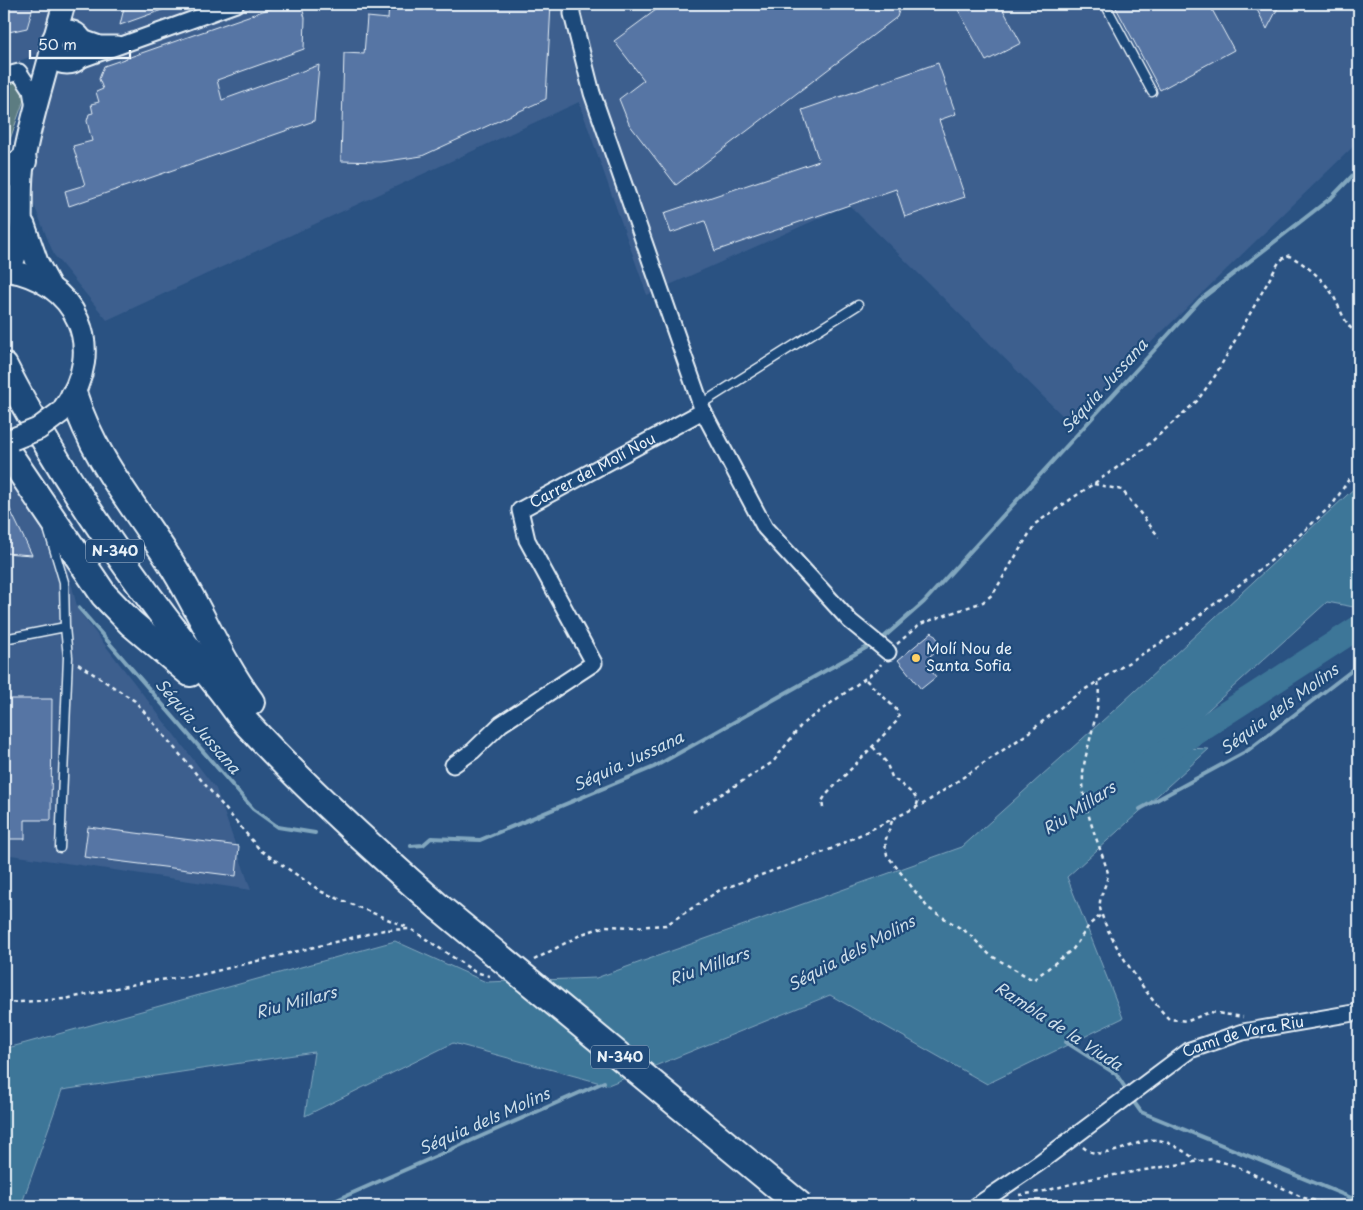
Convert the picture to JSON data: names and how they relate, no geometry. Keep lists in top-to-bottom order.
{
  "streets": {
    "highway": ["N-340"],
    "street": ["Carrer del Molí Nou", "Camí de Vora Riu"]
  },
  "water": [
    "Séquia Jussana",
    "Séquia dels Molins",
    "Riu Millars",
    "Rambla de la Viuda"
  ],
  "places": ["Molí Nou de Santa Sofia"],
  "scale_bar": "50 m"
}
